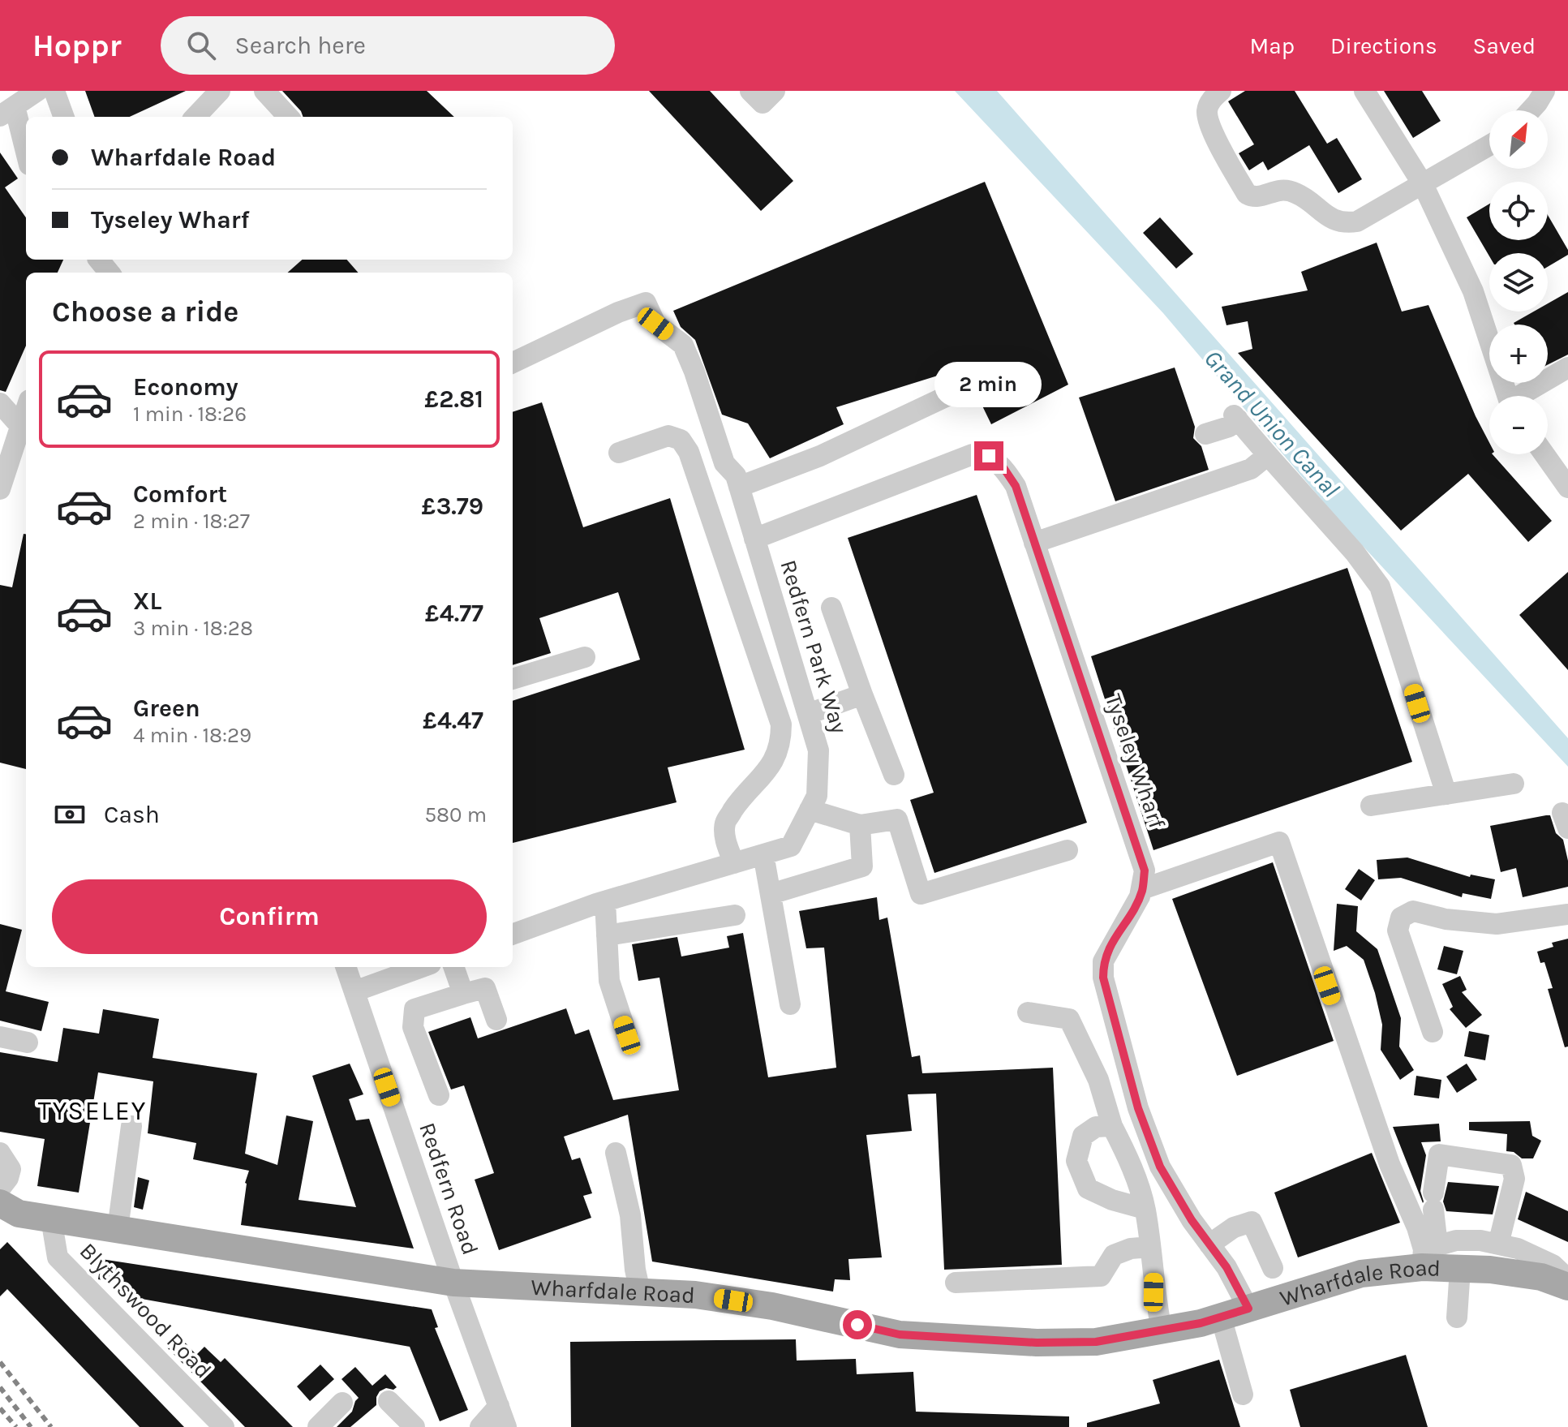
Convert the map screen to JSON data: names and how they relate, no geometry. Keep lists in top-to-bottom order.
{
  "streets": {
    "main road": ["Wharfdale Road"],
    "street": [
      "Redfern Park Way",
      "Tyseley Wharf",
      "Redfern Road",
      "Blythswood Road"
    ]
  },
  "crossings": [
    ["Redfern Park Way", "Tyseley Wharf"],
    ["Redfern Road", "Wharfdale Road"],
    ["Wharfdale Road", "Blythswood Road"]
  ],
  "districts": ["TYSELEY"],
  "water": ["Grand Union Canal"],
  "north": "top right",
  "page": {
    "header": "Hoppr",
    "search": "Search here",
    "nav": ["Map", "Directions", "Saved"],
    "map_buttons": ["+", "−"],
    "banner": ["Wharfdale Road", "Tyseley Wharf"],
    "heading": "Choose a ride",
    "list": [
      {
        "name": "Economy",
        "note": "1 min · 18:26",
        "value": "£2.81"
      },
      {
        "name": "Comfort",
        "note": "2 min · 18:27",
        "value": "£3.79"
      },
      {
        "name": "XL",
        "note": "3 min · 18:28",
        "value": "£4.77"
      },
      {
        "name": "Green",
        "note": "4 min · 18:29",
        "value": "£4.47"
      }
    ],
    "bubble": "2 min",
    "pay": ["Cash", "580 m"],
    "buttons": "Confirm"
  }
}
